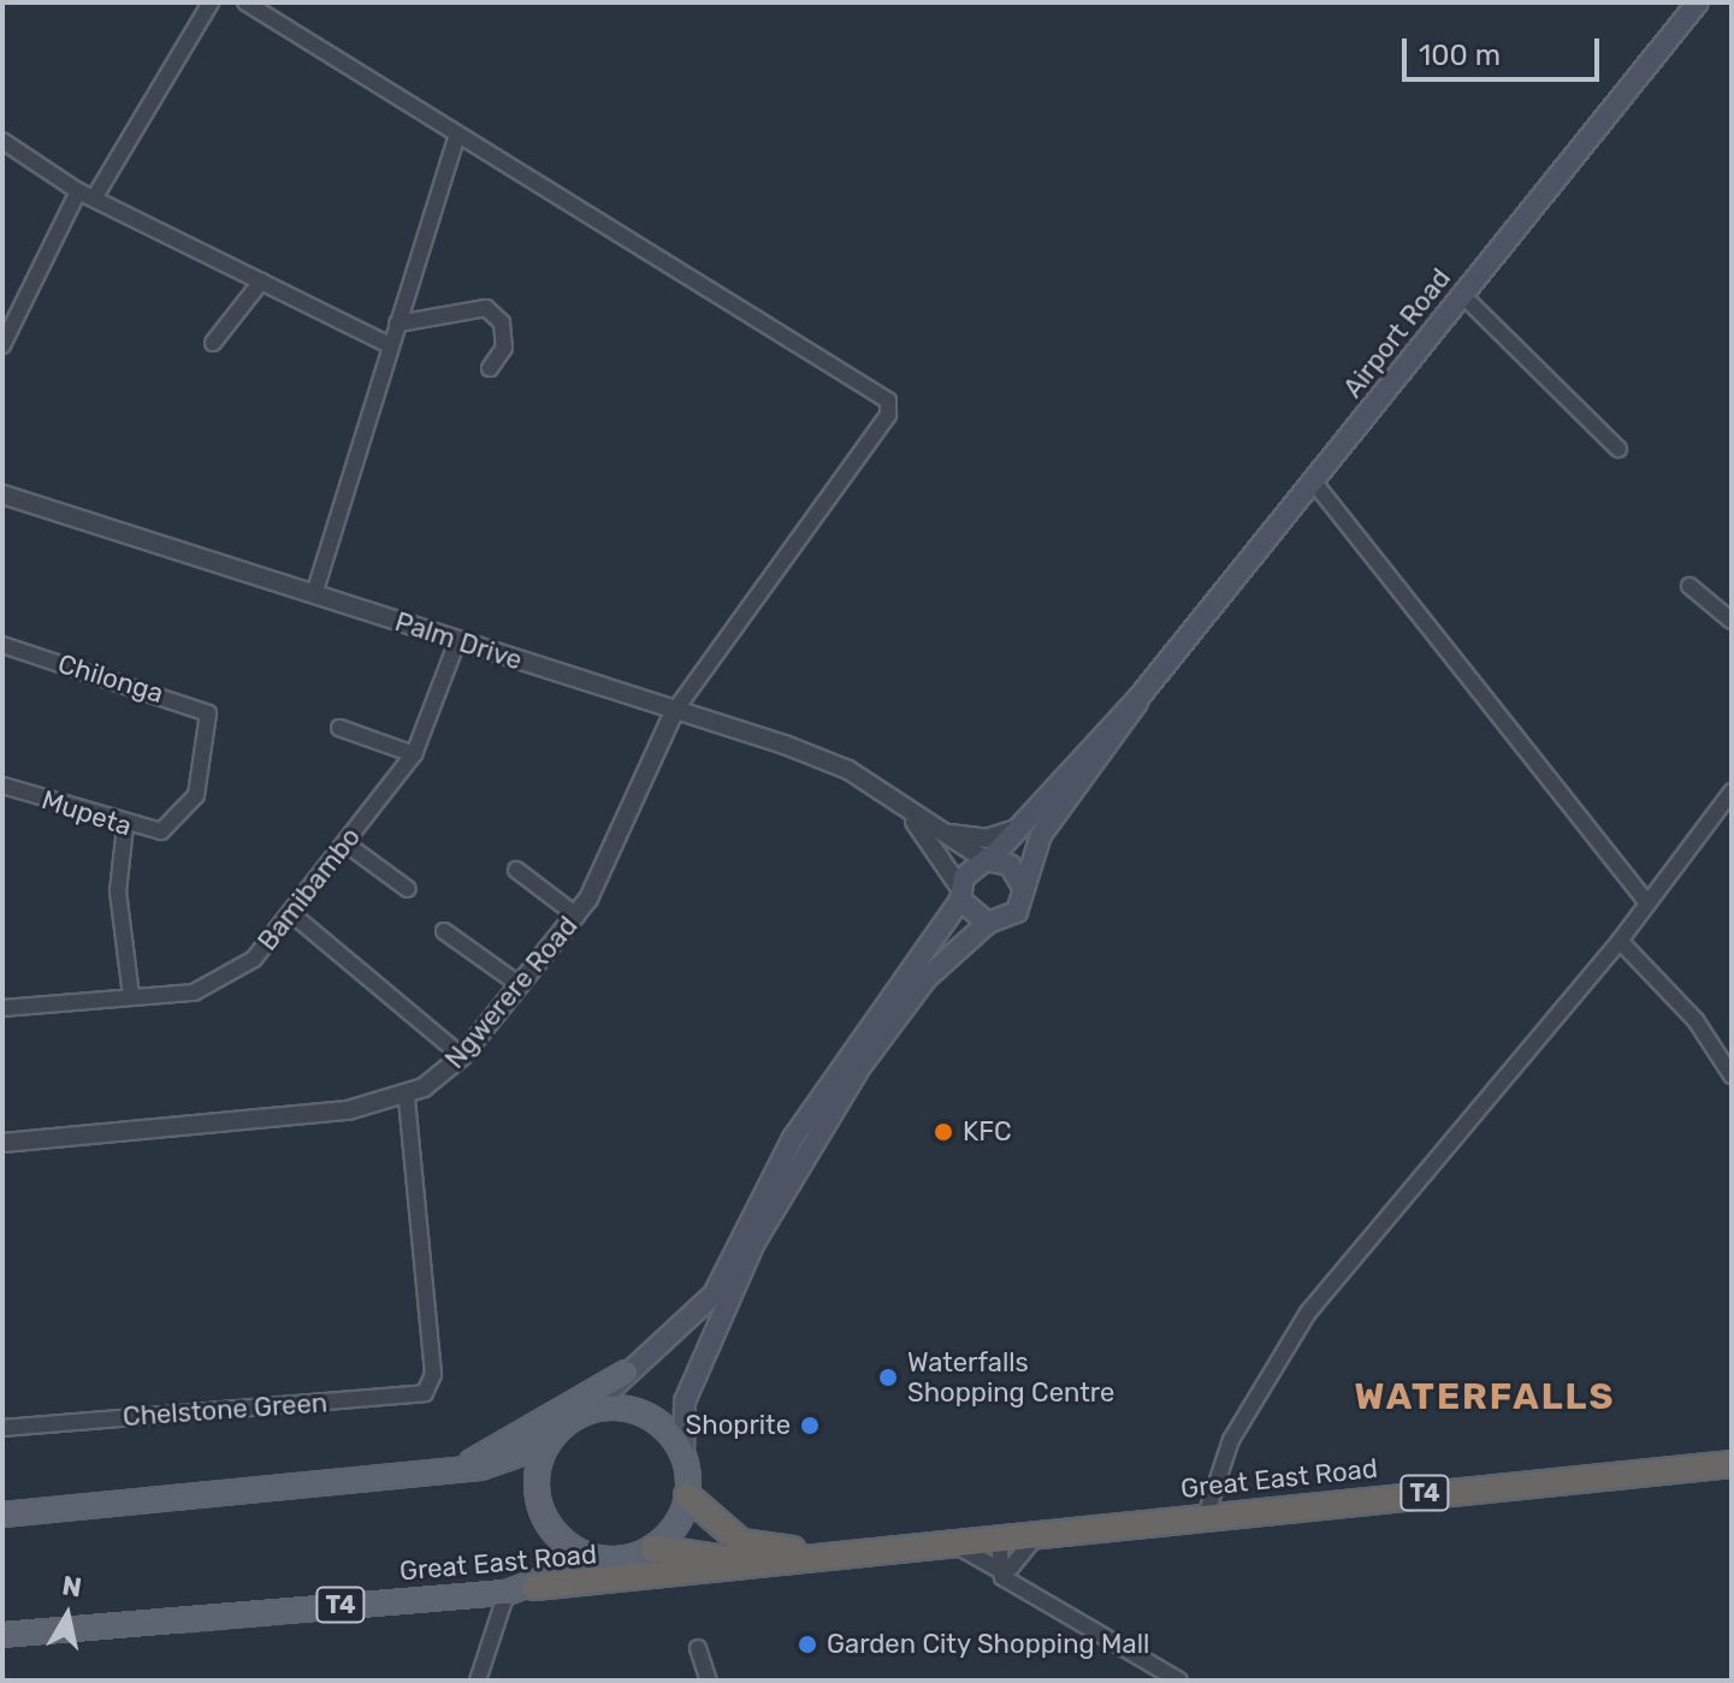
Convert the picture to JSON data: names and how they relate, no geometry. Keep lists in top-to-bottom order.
{
  "streets": {
    "highway": ["Great East Road", "T4"],
    "main road": ["Airport Road"],
    "street": [
      "Palm Drive",
      "Chilonga",
      "Mupeta",
      "Bamibambo",
      "Ngwerere Road",
      "Chelstone Green"
    ]
  },
  "crossings": [
    ["Airport Road", "Palm Drive"],
    ["Palm Drive", "Bamibambo"],
    ["Palm Drive", "Ngwerere Road"],
    ["Chilonga", "Mupeta"],
    ["Ngwerere Road", "Chelstone Green"],
    ["Great East Road", "T4"]
  ],
  "districts": ["WATERFALLS"],
  "places": [
    "KFC",
    "Waterfalls Shopping Centre",
    "Shoprite",
    "Garden City Shopping Mall"
  ],
  "scale_bar": "100 m",
  "north": "top"
}
